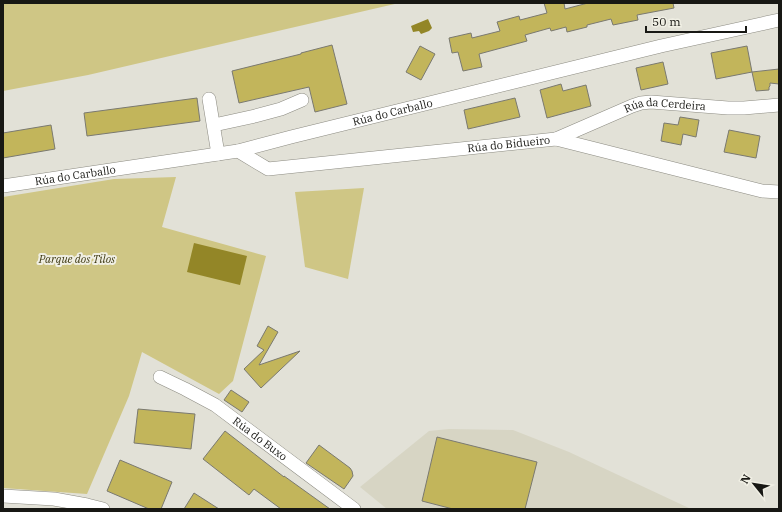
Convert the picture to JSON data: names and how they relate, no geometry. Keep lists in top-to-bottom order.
{
  "streets": {
    "street": [
      "Rúa da Cerdeira",
      "Rúa do Carballo",
      "Rúa do Bidueiro",
      "Rúa do Buxo"
    ]
  },
  "crossings": [
    ["Rúa da Cerdeira", "Rúa do Bidueiro"],
    ["Rúa do Carballo", "Rúa do Bidueiro"]
  ],
  "parks": ["Parque dos Tilos"],
  "scale_bar": "50 m",
  "north": "top left"
}
